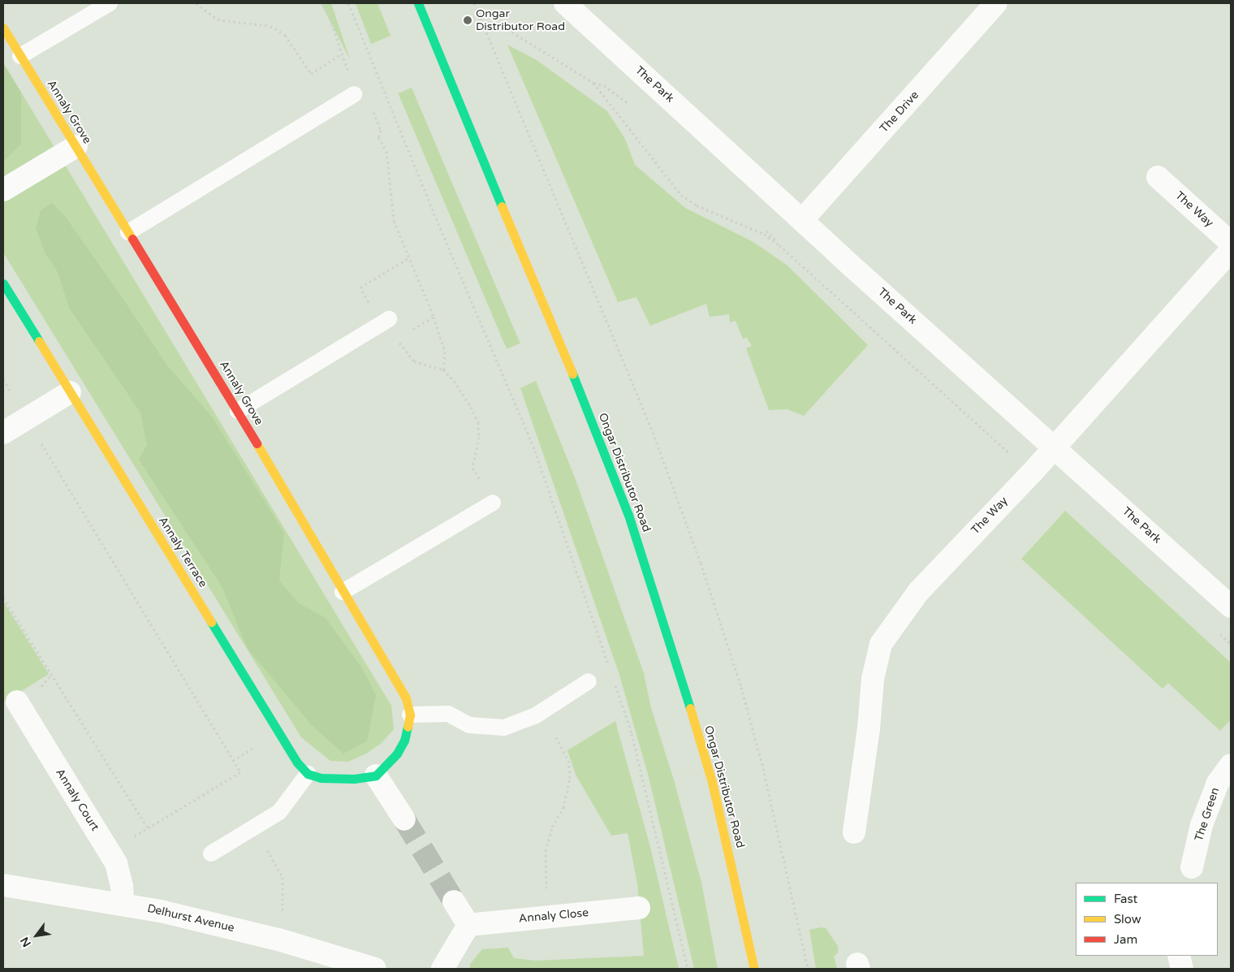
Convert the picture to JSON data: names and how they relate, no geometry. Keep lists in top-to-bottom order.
{
  "streets": {
    "street": [
      "The Park",
      "Annaly Grove",
      "The Drive",
      "The Way",
      "Ongar Distributor Road",
      "Annaly Terrace",
      "Annaly Court",
      "The Green",
      "Annaly Close",
      "Delhurst Avenue"
    ]
  },
  "crossings": [
    ["The Park", "The Drive"],
    ["The Park", "The Way"],
    ["Annaly Court", "Delhurst Avenue"]
  ],
  "places": ["Ongar Distributor Road"],
  "legend": ["Fast", "Slow", "Jam"],
  "north": "bottom left"
}
